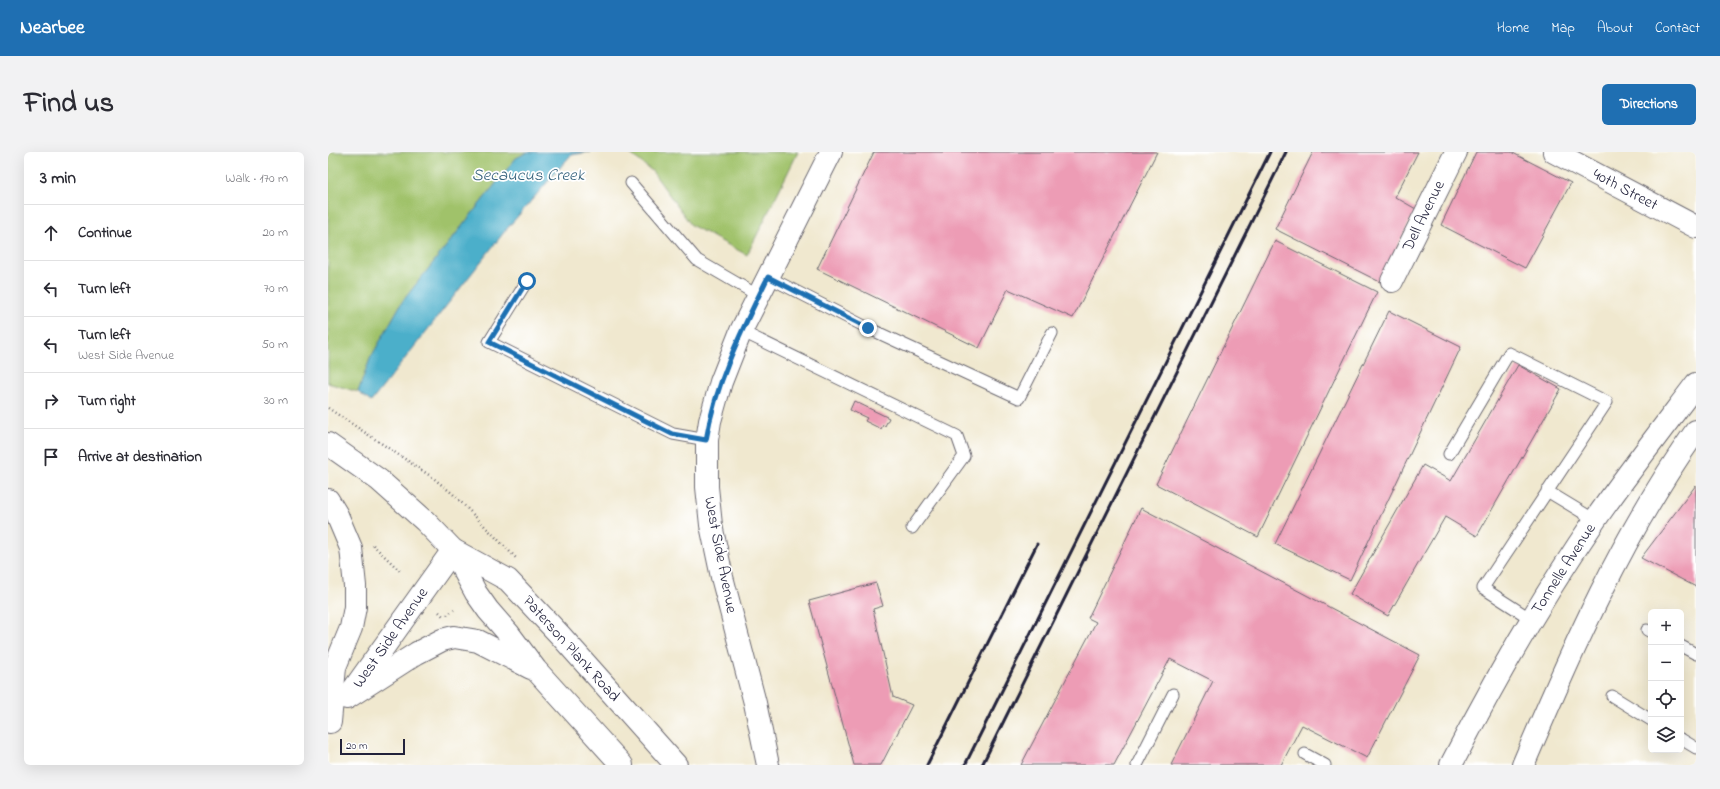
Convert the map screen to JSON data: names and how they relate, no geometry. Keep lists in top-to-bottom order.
{
  "streets": {
    "main road": [
      "40th Street",
      "Dell Avenue",
      "West Side Avenue",
      "Tonnelle Avenue",
      "Paterson Plank Road"
    ]
  },
  "crossings": [
    ["West Side Avenue", "Paterson Plank Road"]
  ],
  "water": ["Secaucus Creek"],
  "scale_bar": "20 m",
  "page": {
    "header": "Nearbee",
    "nav": [
      "Home",
      "Map",
      "About",
      "Contact"
    ],
    "title": "Find us",
    "buttons": "Directions",
    "heading": ["3 min", "Walk · 170 m"],
    "list": [
      ["Continue", "20 m"],
      ["Turn left", "70 m"],
      ["Turn left", "West Side Avenue", "50 m"],
      ["Turn right", "30 m"],
      "Arrive at destination"
    ],
    "map_buttons": ["+", "−"],
    "scale": "20 m"
  }
}
